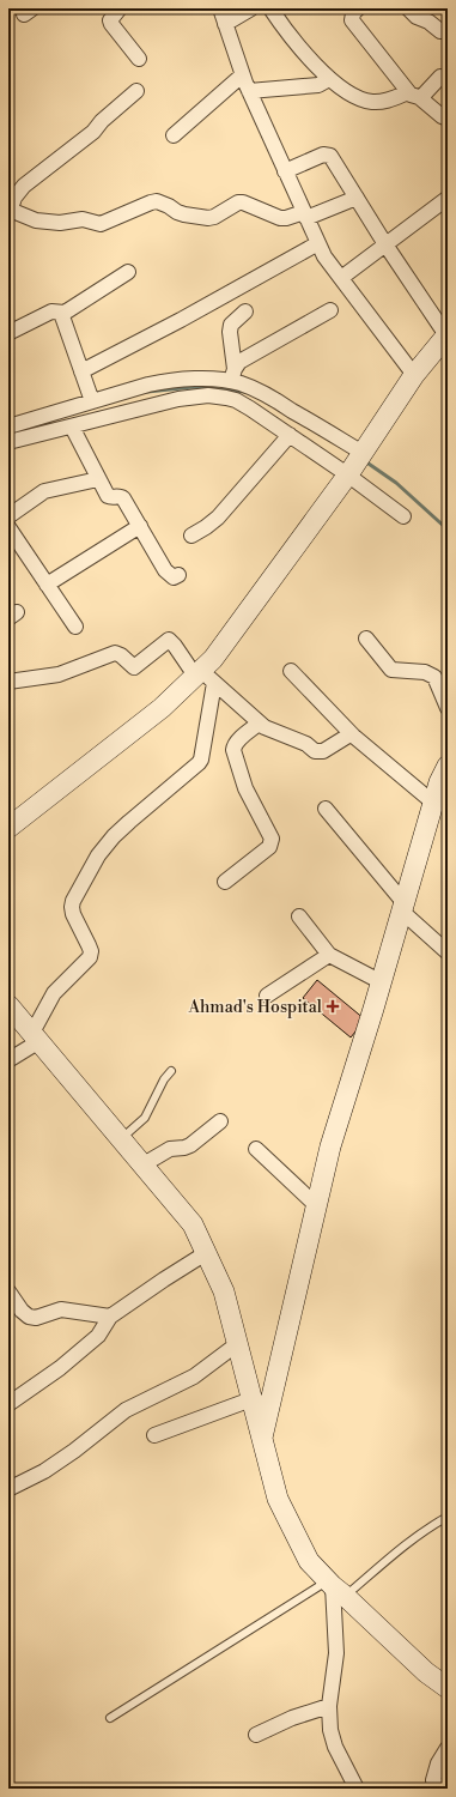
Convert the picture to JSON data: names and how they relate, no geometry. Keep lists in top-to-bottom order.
{
  "places": {
    "health": ["Ahmad's Hospital"]
  }
}
